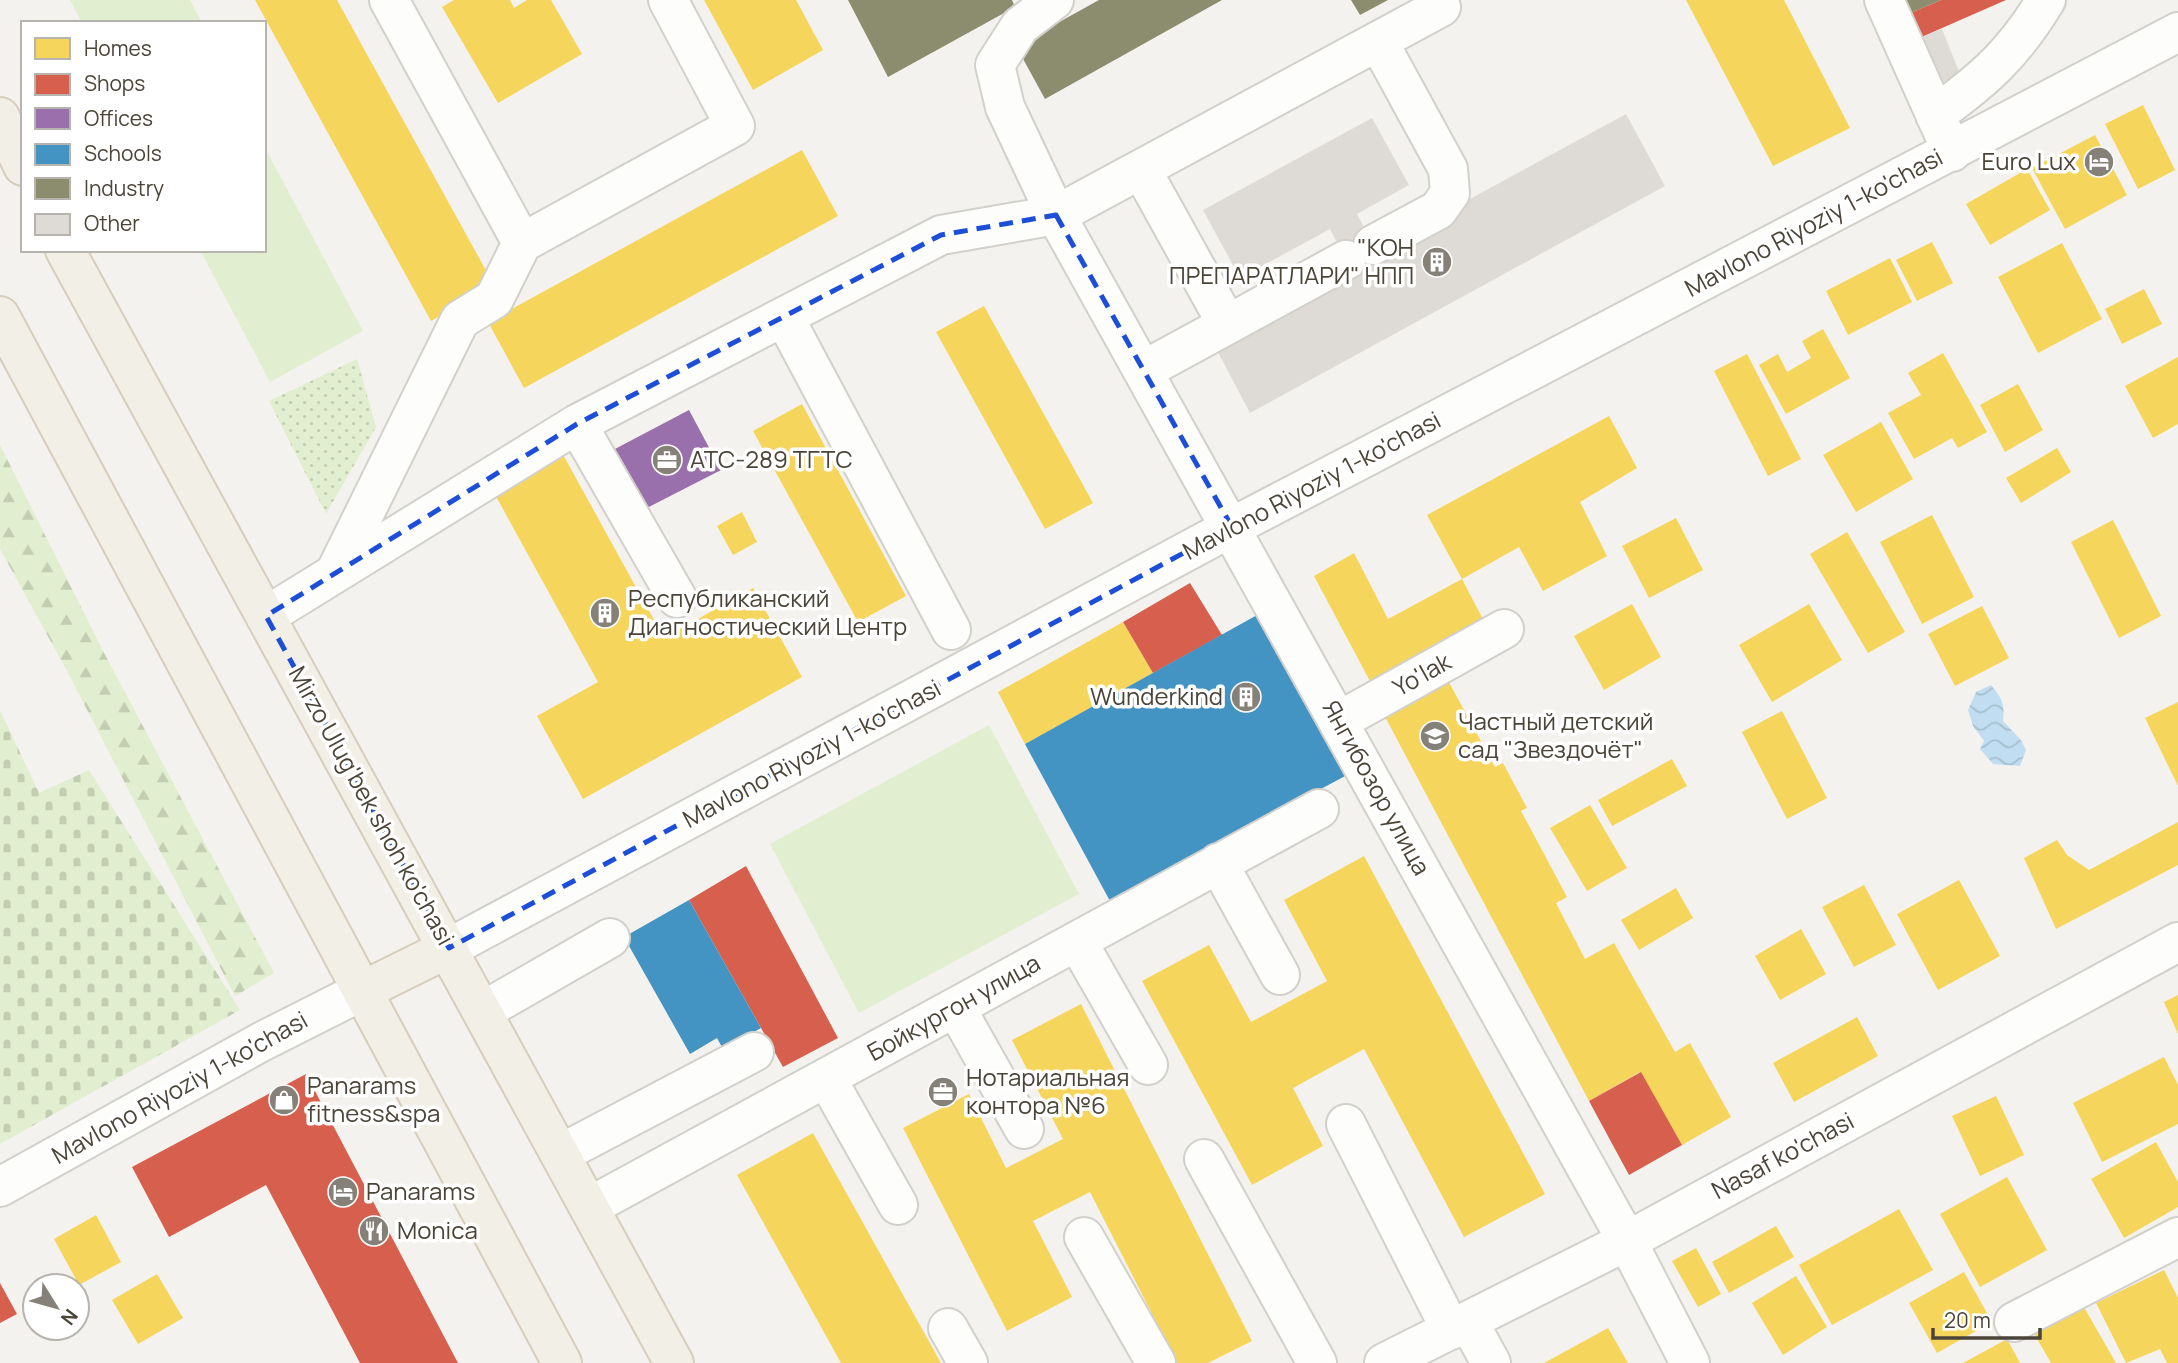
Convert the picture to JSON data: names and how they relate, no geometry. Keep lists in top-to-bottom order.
{
  "streets": {
    "main road": ["Mirzo Ulug'bek shoh ko'chasi"],
    "street": [
      "Mavlono Riyoziy 1-ko'chasi",
      "Yo'lak",
      "Янгибозор улица",
      "Бойкургон улица",
      "Nasaf ko'chasi"
    ]
  },
  "crossings": [
    ["Mavlono Riyoziy 1-ko'chasi", "Янгибозор улица"],
    ["Mavlono Riyoziy 1-ko'chasi", "Mirzo Ulug'bek shoh ko'chasi"],
    ["Yo'lak", "Янгибозор улица"],
    ["Янгибозор улица", "Nasaf ko'chasi"],
    ["Mirzo Ulug'bek shoh ko'chasi", "Бойкургон улица"]
  ],
  "places": {
    "hotel": ["Euro Lux", "Panarams"],
    "building": ["\"КОН ПРЕПАРАТЛАРИ\" НПП", "Республиканский Диагностический Центр", "Wunderkind"],
    "office": ["АТС-289 ТГТС", "Нотариальная контора №6"],
    "school or university": ["Частный детский сад \"Звездочёт\""],
    "shop": ["Panarams fitness&spa"],
    "restaurant": ["Monica"]
  },
  "legend": [
    "Homes",
    "Shops",
    "Offices",
    "Schools",
    "Industry",
    "Other"
  ],
  "scale_bar": "20 m",
  "north": "bottom right"
}
